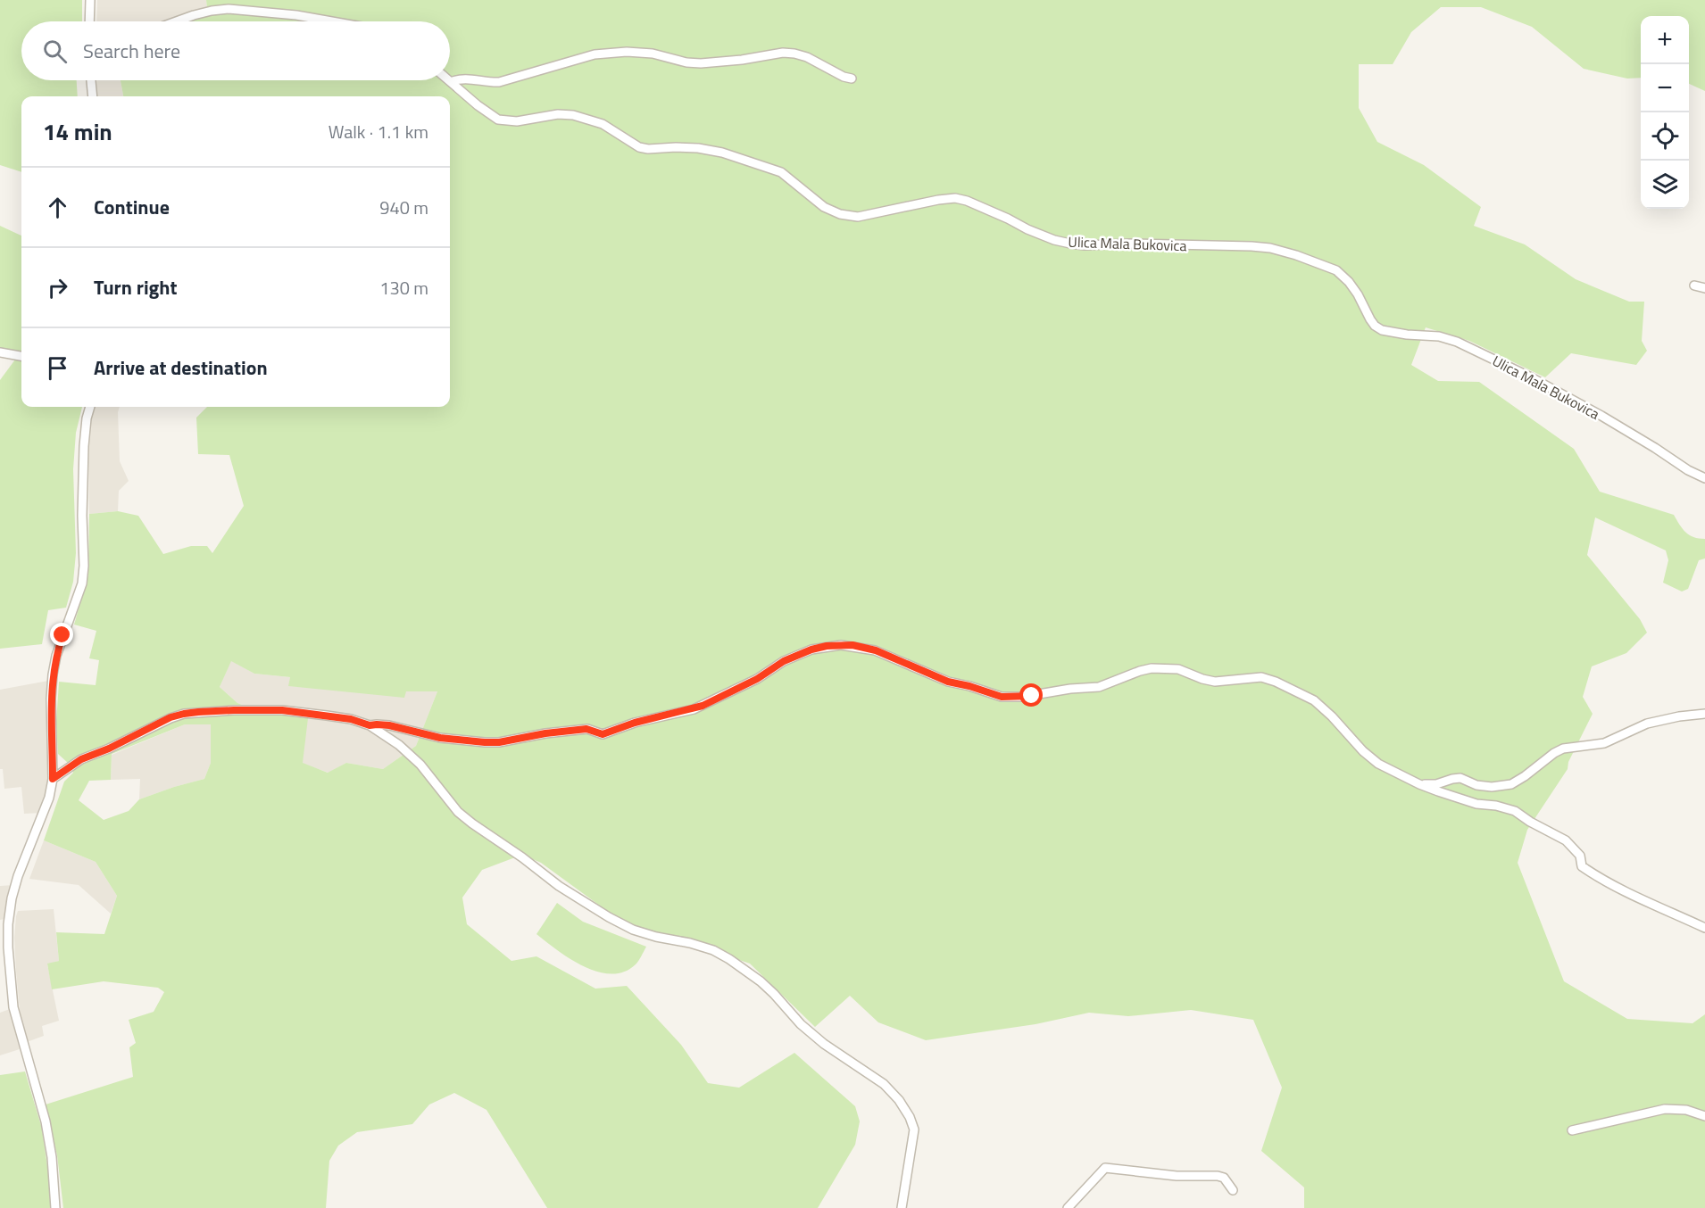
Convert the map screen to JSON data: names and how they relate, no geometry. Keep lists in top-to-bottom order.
{
  "streets": {
    "street": ["Ulica Mala Bukovica"]
  },
  "page": {
    "map_buttons": ["+", "−"],
    "search": "Search here",
    "heading": ["14 min", "Walk · 1.1 km"],
    "list": [
      ["Continue", "940 m"],
      ["Turn right", "130 m"],
      "Arrive at destination"
    ]
  }
}
